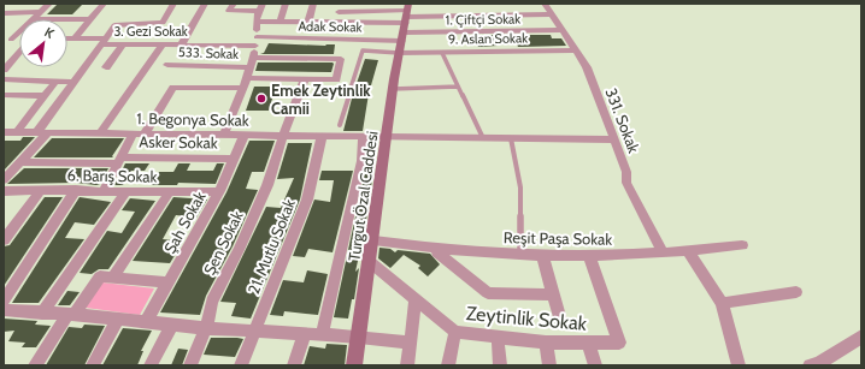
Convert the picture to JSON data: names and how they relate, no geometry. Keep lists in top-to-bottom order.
{
  "streets": {
    "street": [
      "1. Çiftçi Sokak",
      "Adak Sokak",
      "3. Gezi Sokak",
      "9. Aslan Sokak",
      "533. Sokak",
      "1. Begonya Sokak",
      "331. Sokak",
      "Asker Sokak",
      "6. Barış Sokak",
      "Turgut Özal Caddesi",
      "Şah Sokak",
      "Reşit Paşa Sokak",
      "Şen Sokak",
      "21. Mutlu Sokak",
      "Zeytinlik Sokak"
    ]
  },
  "crossings": [
    ["1. Çiftçi Sokak", "Adak Sokak"],
    ["1. Çiftçi Sokak", "9. Aslan Sokak"],
    ["1. Çiftçi Sokak", "331. Sokak"],
    ["1. Çiftçi Sokak", "Turgut Özal Caddesi"],
    ["Adak Sokak", "3. Gezi Sokak"],
    ["Adak Sokak", "9. Aslan Sokak"],
    ["Adak Sokak", "Turgut Özal Caddesi"],
    ["9. Aslan Sokak", "331. Sokak"],
    ["9. Aslan Sokak", "Turgut Özal Caddesi"],
    ["533. Sokak", "Şen Sokak"],
    ["1. Begonya Sokak", "331. Sokak"],
    ["1. Begonya Sokak", "Turgut Özal Caddesi"],
    ["1. Begonya Sokak", "Şah Sokak"],
    ["1. Begonya Sokak", "Şen Sokak"],
    ["1. Begonya Sokak", "21. Mutlu Sokak"],
    ["331. Sokak", "Reşit Paşa Sokak"],
    ["Asker Sokak", "Şah Sokak"],
    ["6. Barış Sokak", "Şah Sokak"],
    ["Turgut Özal Caddesi", "Reşit Paşa Sokak"],
    ["Turgut Özal Caddesi", "Zeytinlik Sokak"],
    ["Reşit Paşa Sokak", "Zeytinlik Sokak"]
  ],
  "places": ["Emek Zeytinlik Camii"],
  "north": "top right"
}
